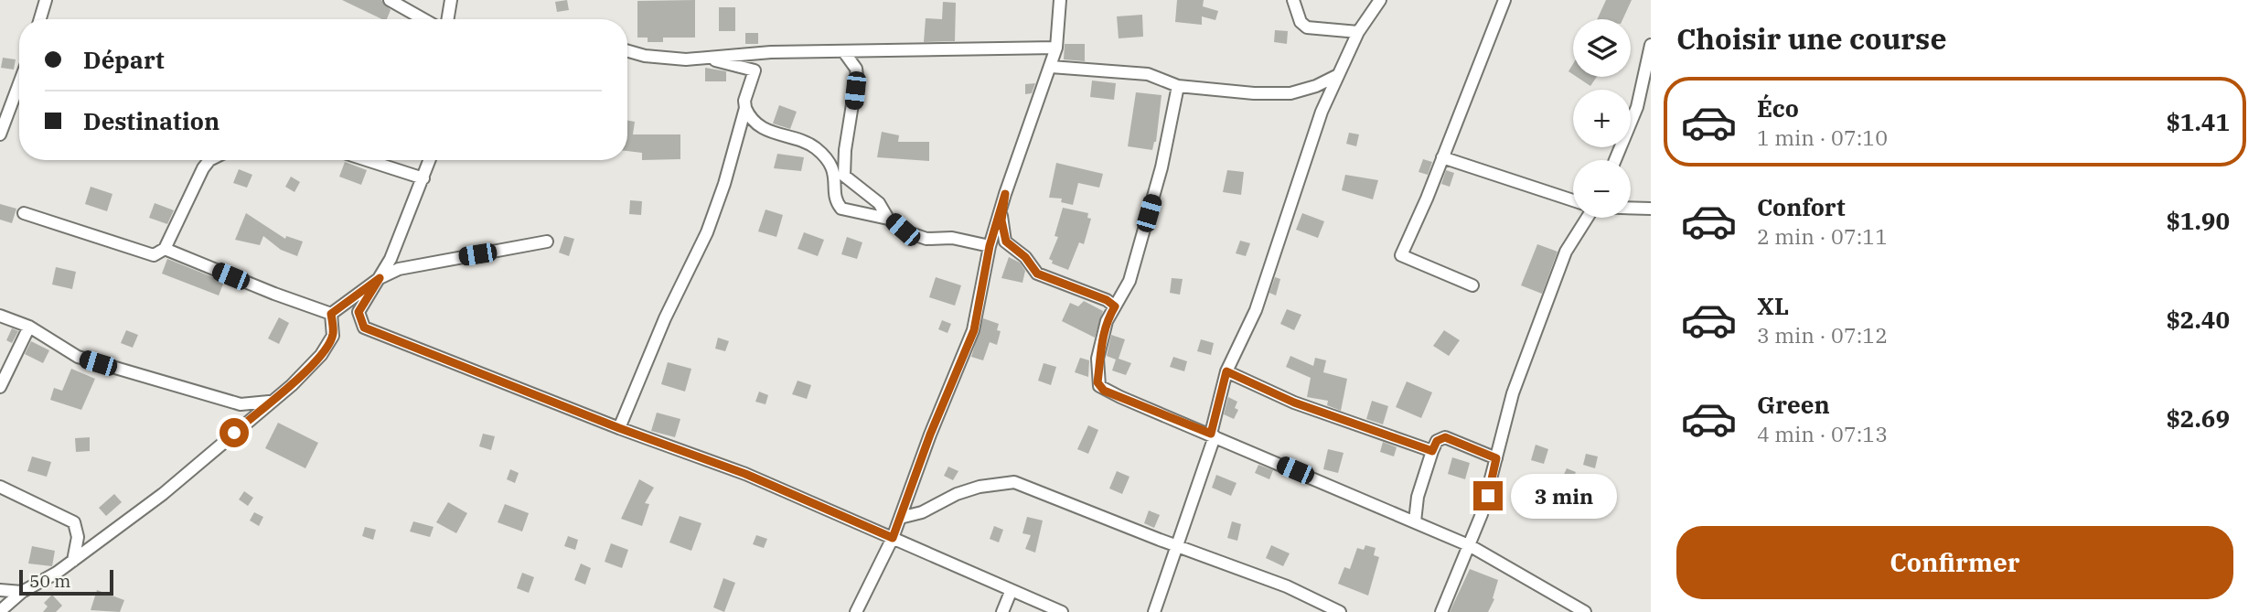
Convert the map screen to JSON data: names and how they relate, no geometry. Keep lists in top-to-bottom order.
{
  "scale_bar": "50 m",
  "page": {
    "heading": "Choisir une course",
    "map_buttons": ["+", "−"],
    "banner": ["Départ", "Destination"],
    "list": [
      {
        "name": "Éco",
        "note": "1 min · 07:10",
        "value": "$1.41"
      },
      {
        "name": "Confort",
        "note": "2 min · 07:11",
        "value": "$1.90"
      },
      {
        "name": "XL",
        "note": "3 min · 07:12",
        "value": "$2.40"
      },
      {
        "name": "Green",
        "note": "4 min · 07:13",
        "value": "$2.69"
      }
    ],
    "bubble": "3 min",
    "buttons": "Confirmer",
    "scale": "50 m"
  }
}
